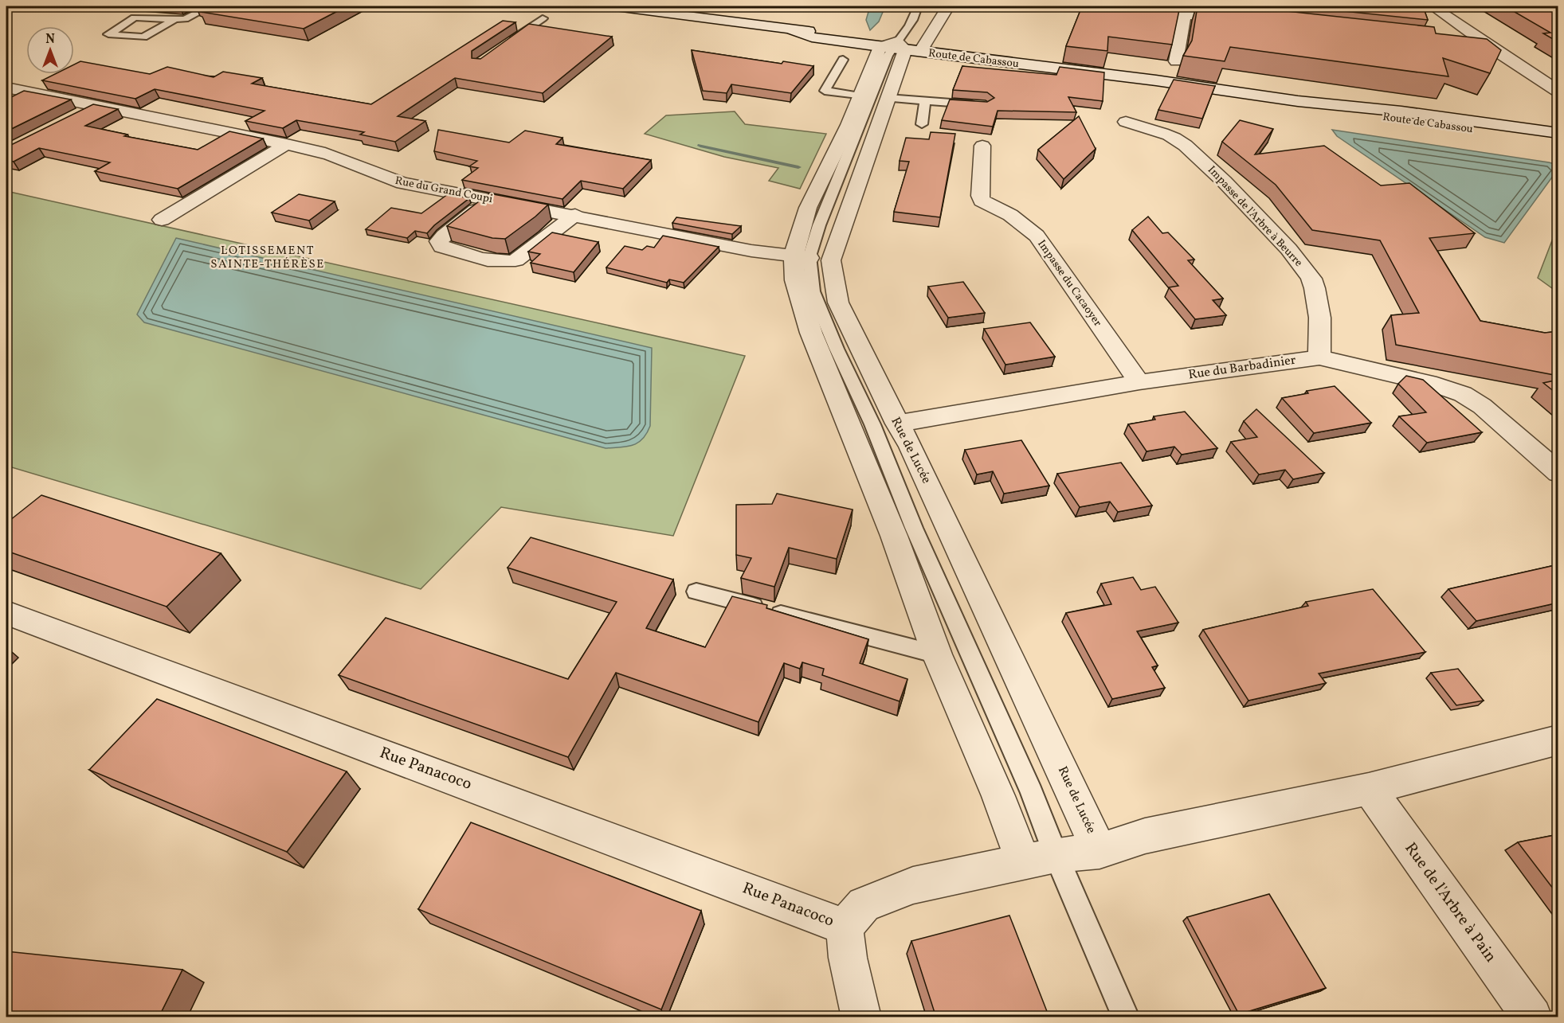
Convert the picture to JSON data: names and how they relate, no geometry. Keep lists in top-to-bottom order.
{
  "streets": {
    "street": [
      "Route de Cabassou",
      "Rue du Grand Coupi",
      "Impasse de l'Arbre à Beurre",
      "Impasse du Cacaoyer",
      "Rue du Barbadinier",
      "Rue de Lucée",
      "Rue Panacoco",
      "Rue de l'Arbre à Pain"
    ]
  },
  "crossings": [
    ["Route de Cabassou", "Rue de Lucée"],
    ["Rue du Grand Coupi", "Rue de Lucée"],
    ["Impasse de l'Arbre à Beurre", "Rue du Barbadinier"],
    ["Impasse du Cacaoyer", "Rue du Barbadinier"],
    ["Rue du Barbadinier", "Rue de Lucée"]
  ],
  "districts": ["LOTISSEMENT SAINTE-THÉRÈSE"],
  "north": "top"
}
